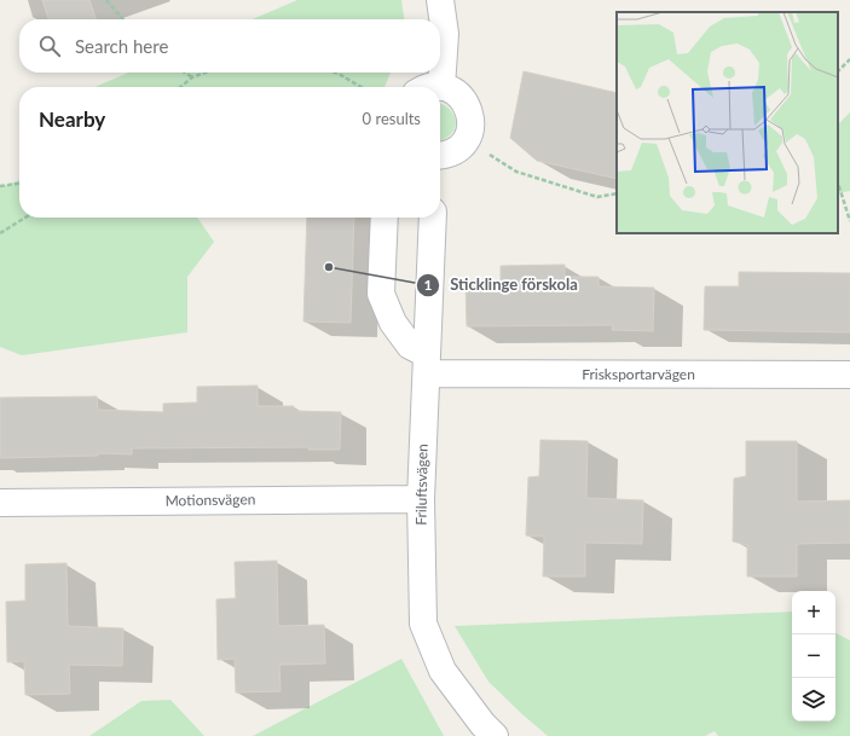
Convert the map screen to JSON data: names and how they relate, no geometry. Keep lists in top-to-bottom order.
{
  "streets": {
    "street": ["Frisksportarvägen", "Friluftsvägen", "Motionsvägen"]
  },
  "crossings": [
    ["Frisksportarvägen", "Friluftsvägen"],
    ["Friluftsvägen", "Motionsvägen"]
  ],
  "places": ["Sticklinge förskola"],
  "page": {
    "search": "Search here",
    "heading": ["Nearby", "0 results"],
    "map_buttons": ["+", "−"]
  }
}
